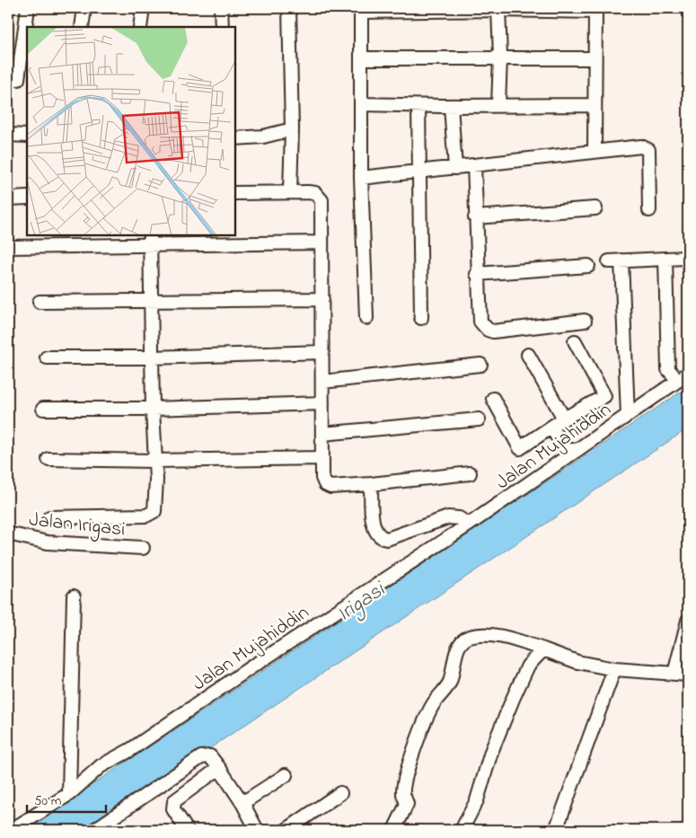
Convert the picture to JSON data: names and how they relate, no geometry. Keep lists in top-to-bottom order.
{
  "streets": {
    "street": ["Jalan Mujahiddin", "Jalan Irigasi"]
  },
  "water": ["Irigasi"],
  "scale_bar": "50 m"
}
